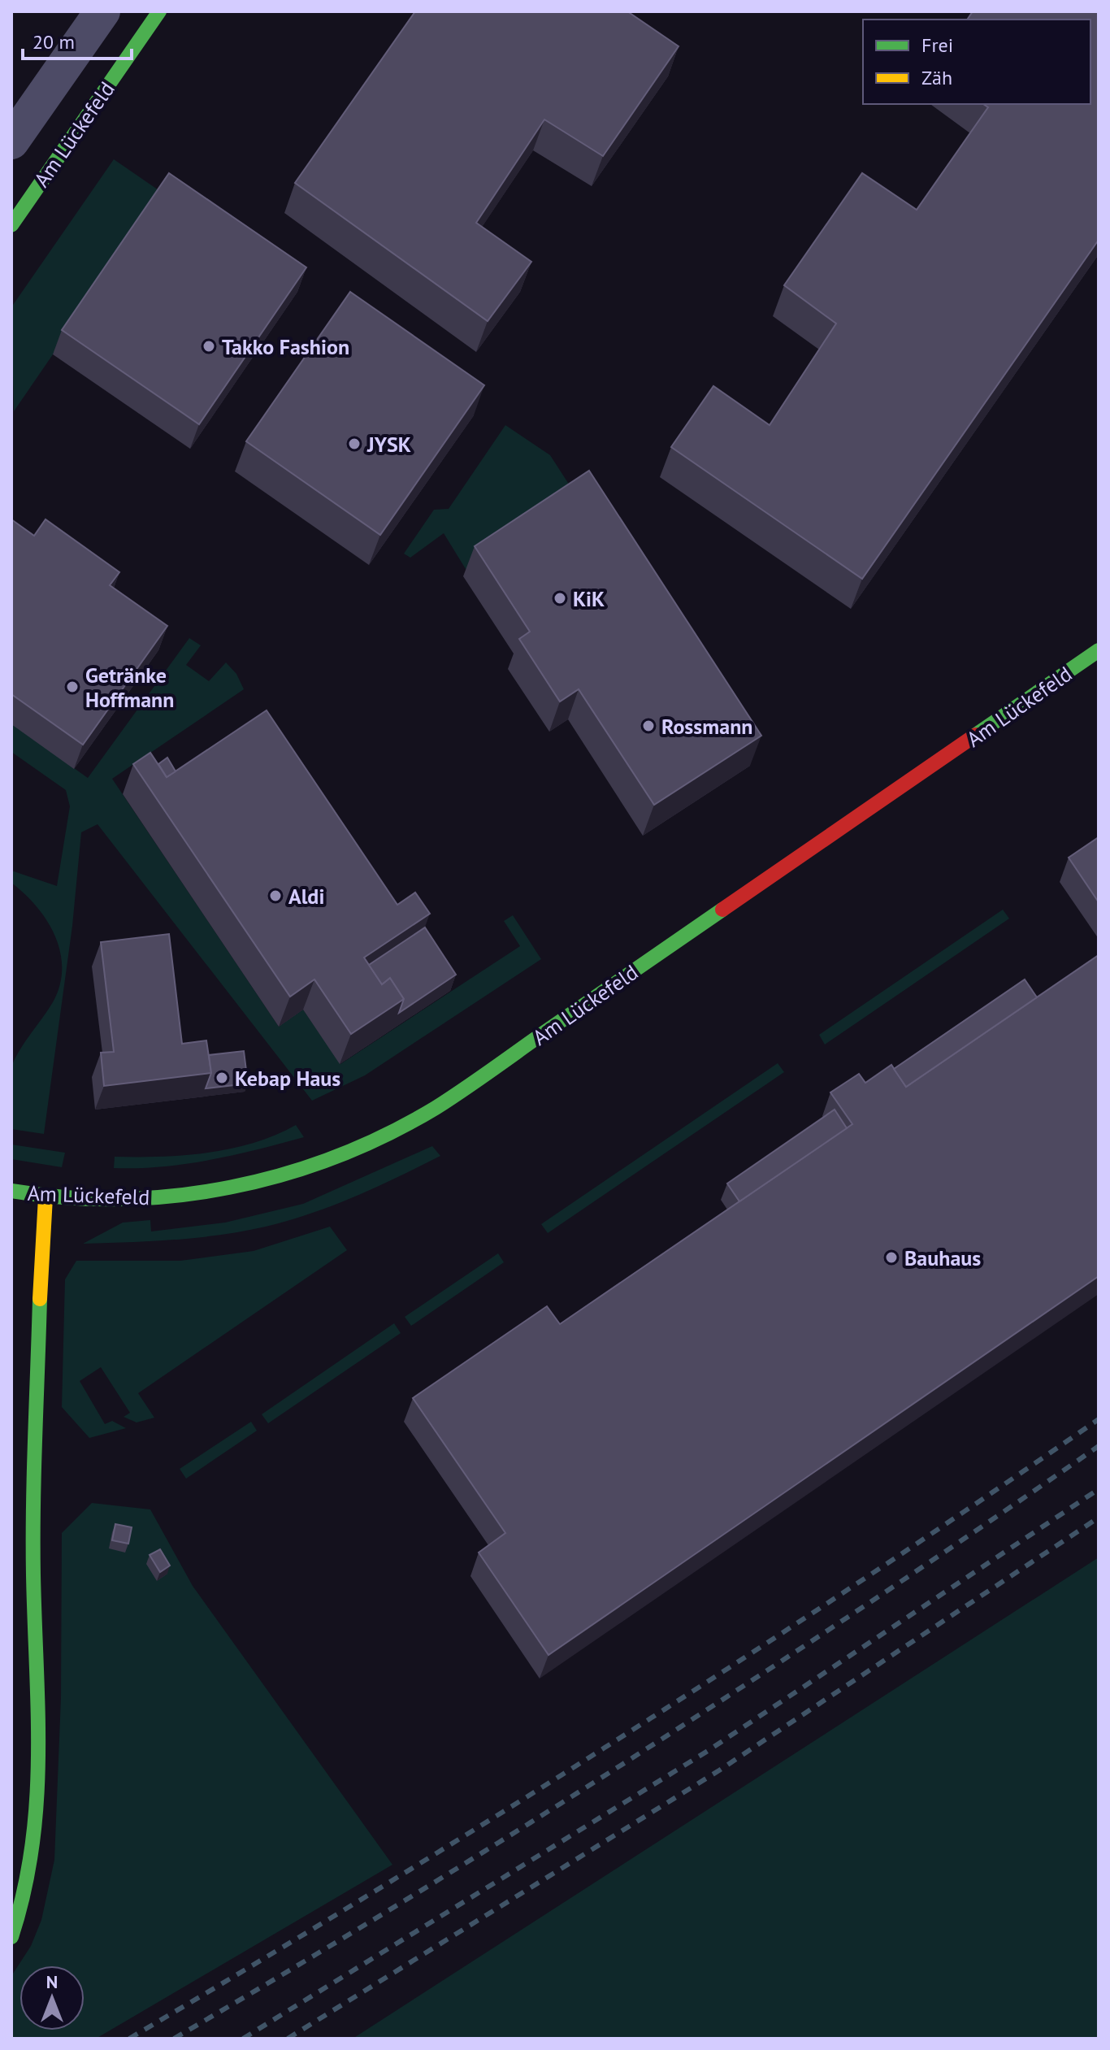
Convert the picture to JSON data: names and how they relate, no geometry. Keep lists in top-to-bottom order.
{
  "streets": {
    "street": ["Am Lückefeld"]
  },
  "places": [
    "Takko Fashion",
    "JYSK",
    "KiK",
    "Getränke Hoffmann",
    "Rossmann",
    "Aldi",
    "Kebap Haus",
    "Bauhaus"
  ],
  "legend": ["Frei", "Zäh"],
  "scale_bar": "20 m",
  "north": "top"
}
